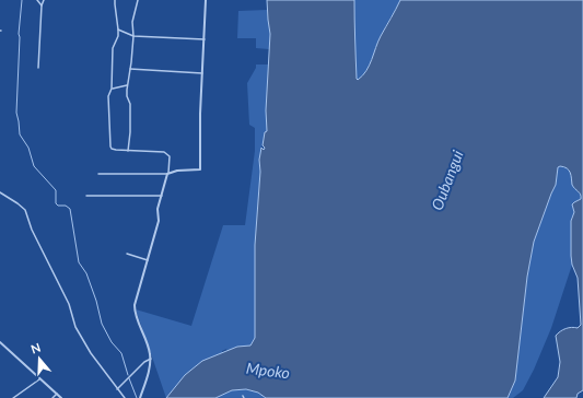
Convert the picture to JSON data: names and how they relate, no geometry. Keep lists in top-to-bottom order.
{
  "water": ["Oubangui", "Mpoko"],
  "north": "top"
}
